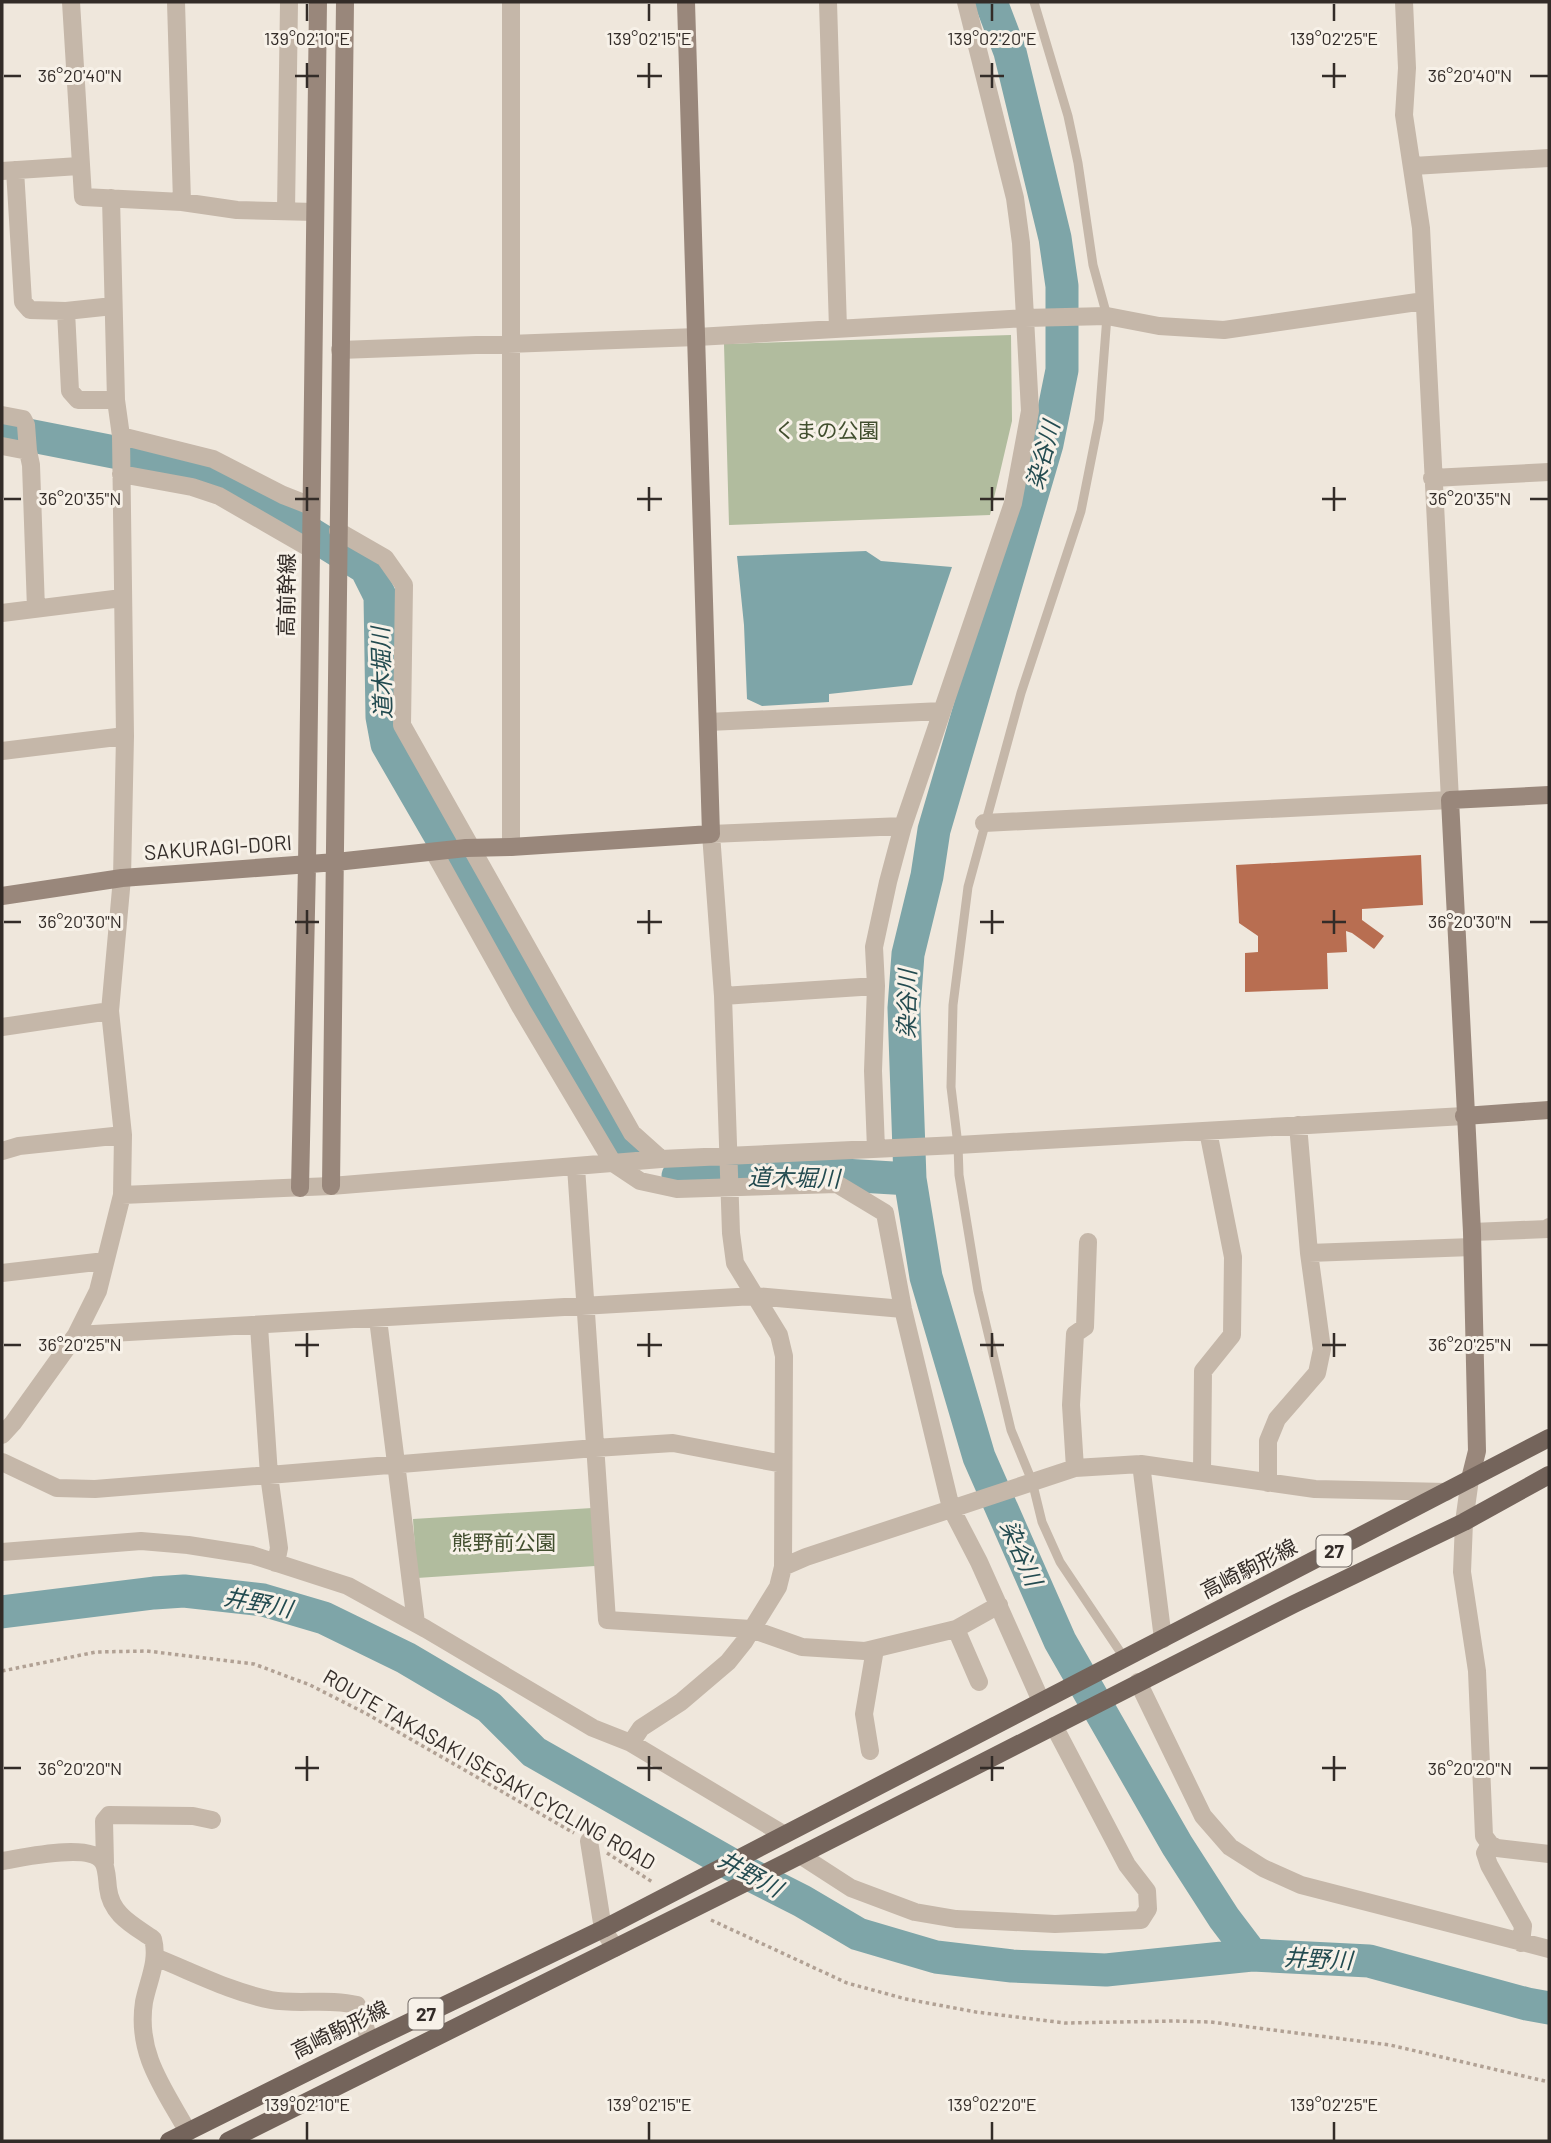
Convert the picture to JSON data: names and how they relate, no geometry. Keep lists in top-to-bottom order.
{
  "streets": {
    "main road": ["27", "高崎駒形線"],
    "street": ["高前幹線", "SAKURAGI-DORI"],
    "path": ["ROUTE TAKASAKI ISESAKI CYCLING ROAD"]
  },
  "crossings": [
    ["高前幹線", "SAKURAGI-DORI"],
    ["27", "高崎駒形線"],
    ["27", "ROUTE TAKASAKI ISESAKI CYCLING ROAD"],
    ["高崎駒形線", "ROUTE TAKASAKI ISESAKI CYCLING ROAD"]
  ],
  "water": ["染谷川", "道木堀川", "井野川"],
  "parks": ["くまの公園", "熊野前公園"],
  "coordinates": [
    "139°02'10\"E",
    "139°02'15\"E",
    "139°02'20\"E",
    "139°02'25\"E",
    "36°20'40\"N",
    "36°20'35\"N",
    "36°20'30\"N",
    "36°20'25\"N",
    "36°20'20\"N"
  ]
}
